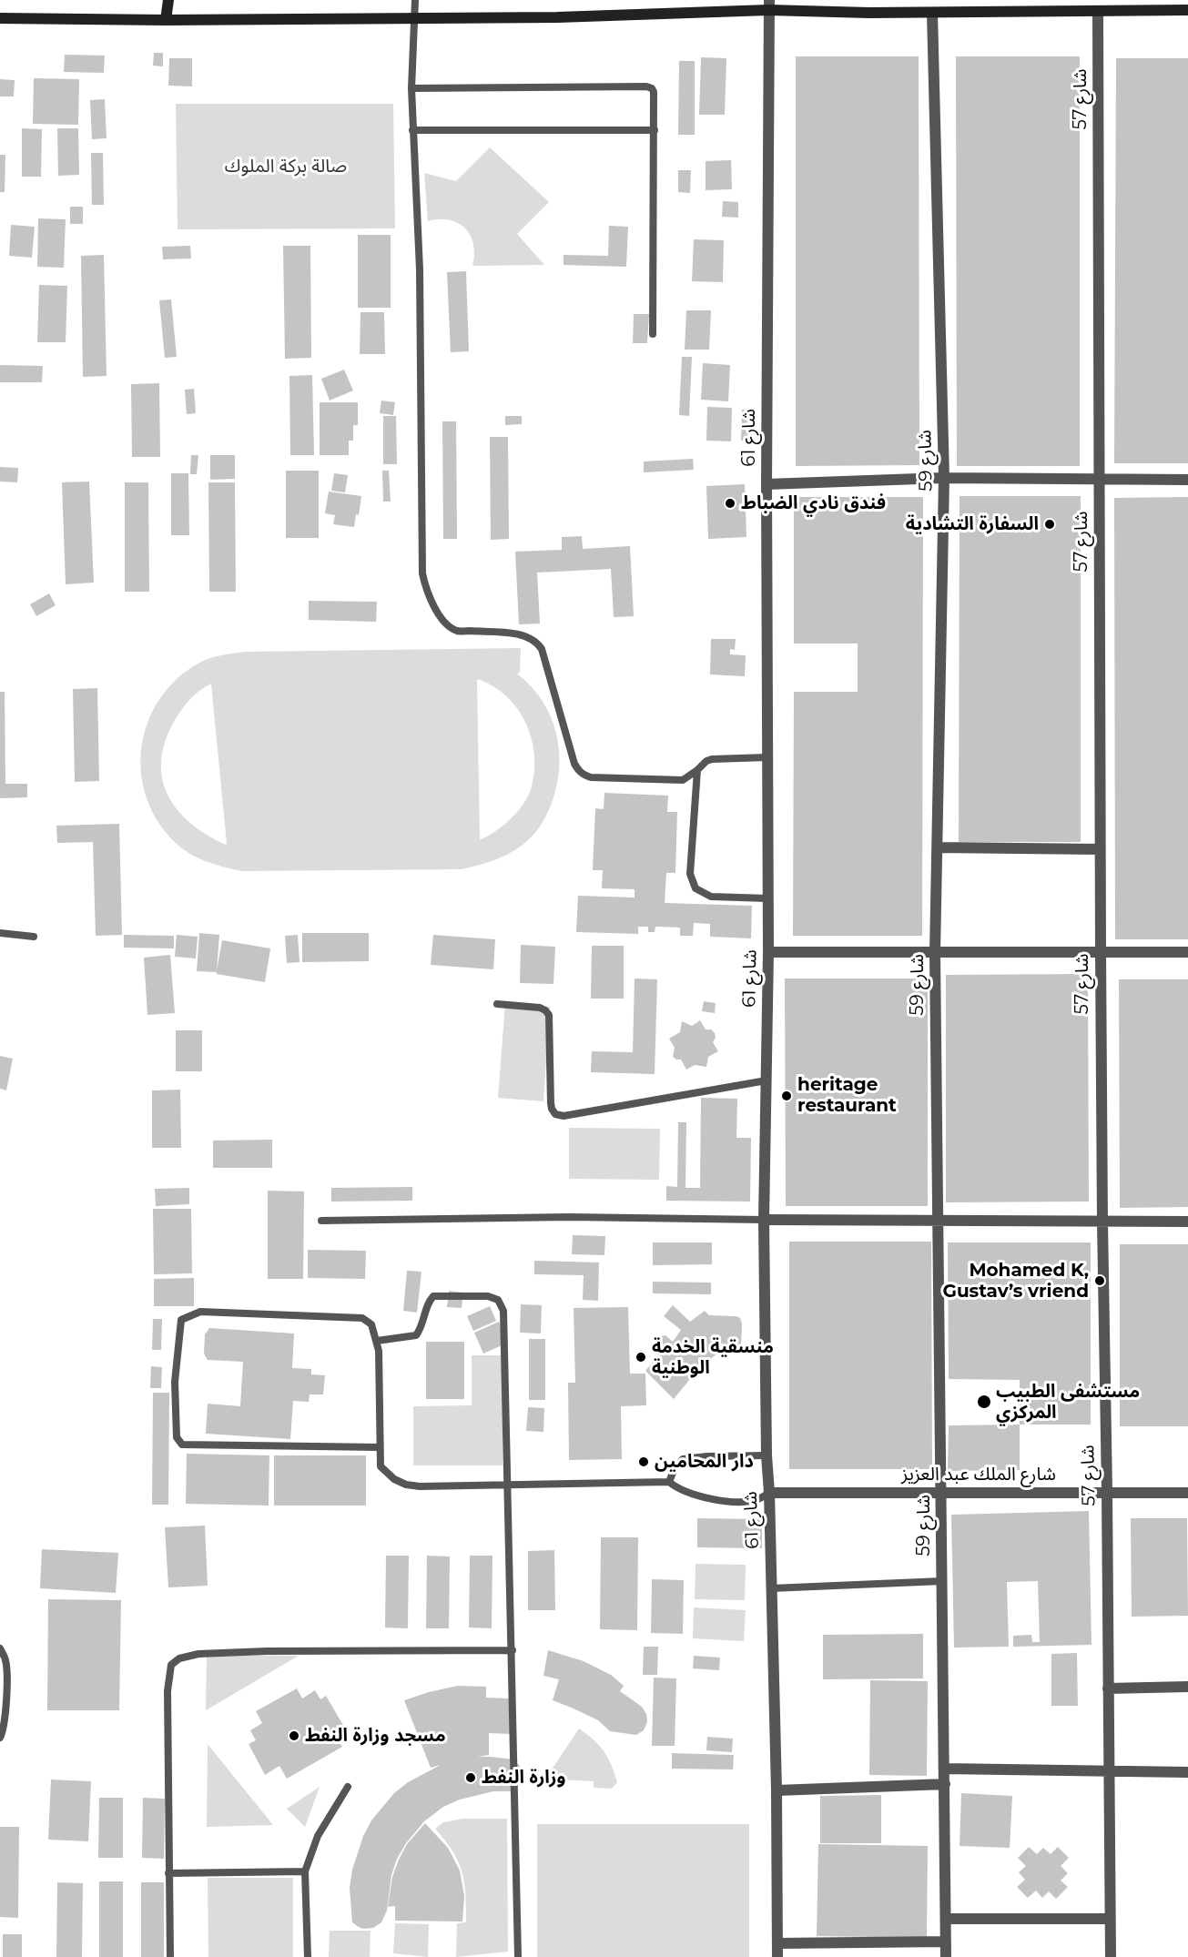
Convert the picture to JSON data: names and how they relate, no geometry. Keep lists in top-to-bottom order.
{
  "streets": {
    "street": [
      "شارع 57",
      "شارع 61",
      "شارع 59",
      "شارع الملك عبد العزيز"
    ]
  },
  "crossings": [
    ["شارع 57", "شارع الملك عبد العزيز"],
    ["شارع 61", "شارع الملك عبد العزيز"],
    ["شارع 59", "شارع الملك عبد العزيز"]
  ],
  "parks": ["صالة بركة الملوك"],
  "places": [
    "فندق نادي الضباط",
    "السفارة التشادية",
    "heritage restaurant",
    "Mohamed K, Gustav’s vriend",
    "منسقية الخدمة الوطنية",
    "مستشفى الطبيب المركزي",
    "دار المحامين",
    "مسجد وزارة النفط",
    "وزارة النفط"
  ]
}
